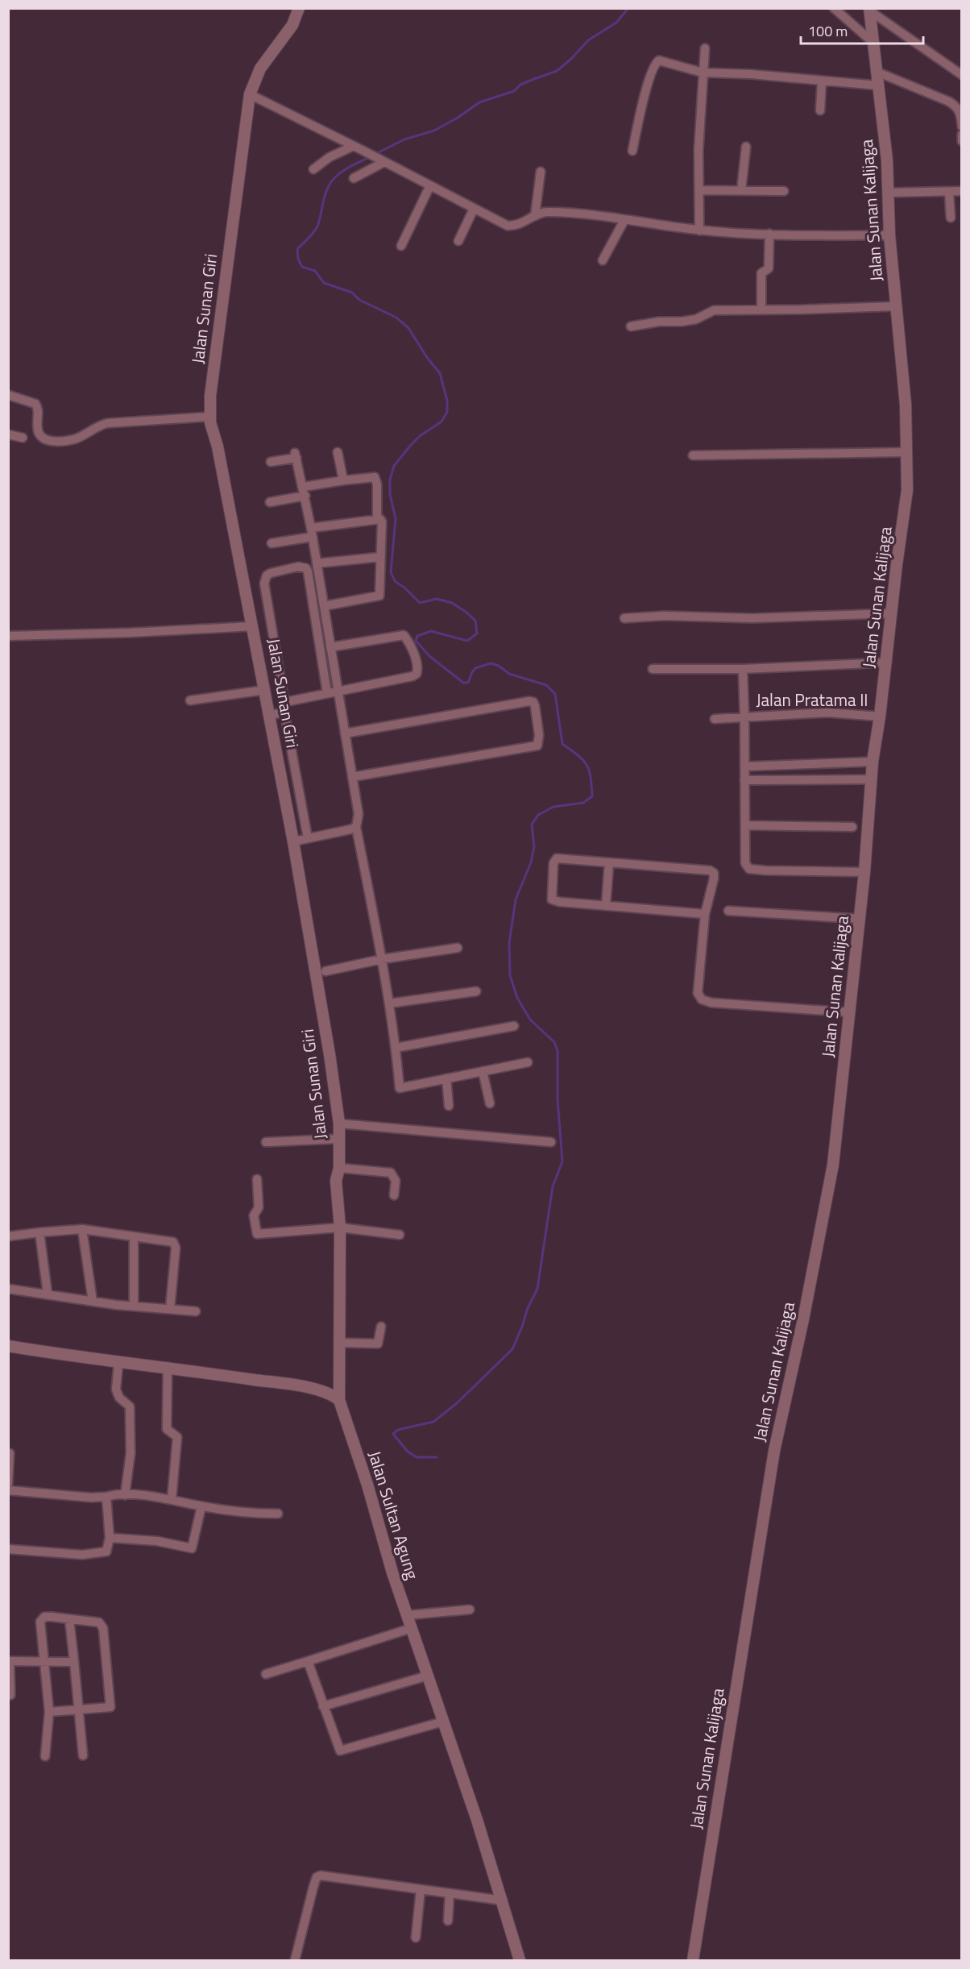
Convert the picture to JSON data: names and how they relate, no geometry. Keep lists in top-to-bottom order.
{
  "streets": {
    "street": [
      "Jalan Sunan Kalijaga",
      "Jalan Sunan Giri",
      "Jalan Pratama II",
      "Jalan Sultan Agung"
    ]
  },
  "crossings": [
    ["Jalan Sunan Kalijaga", "Jalan Pratama II"],
    ["Jalan Sunan Giri", "Jalan Sultan Agung"]
  ],
  "scale_bar": "100 m"
}
